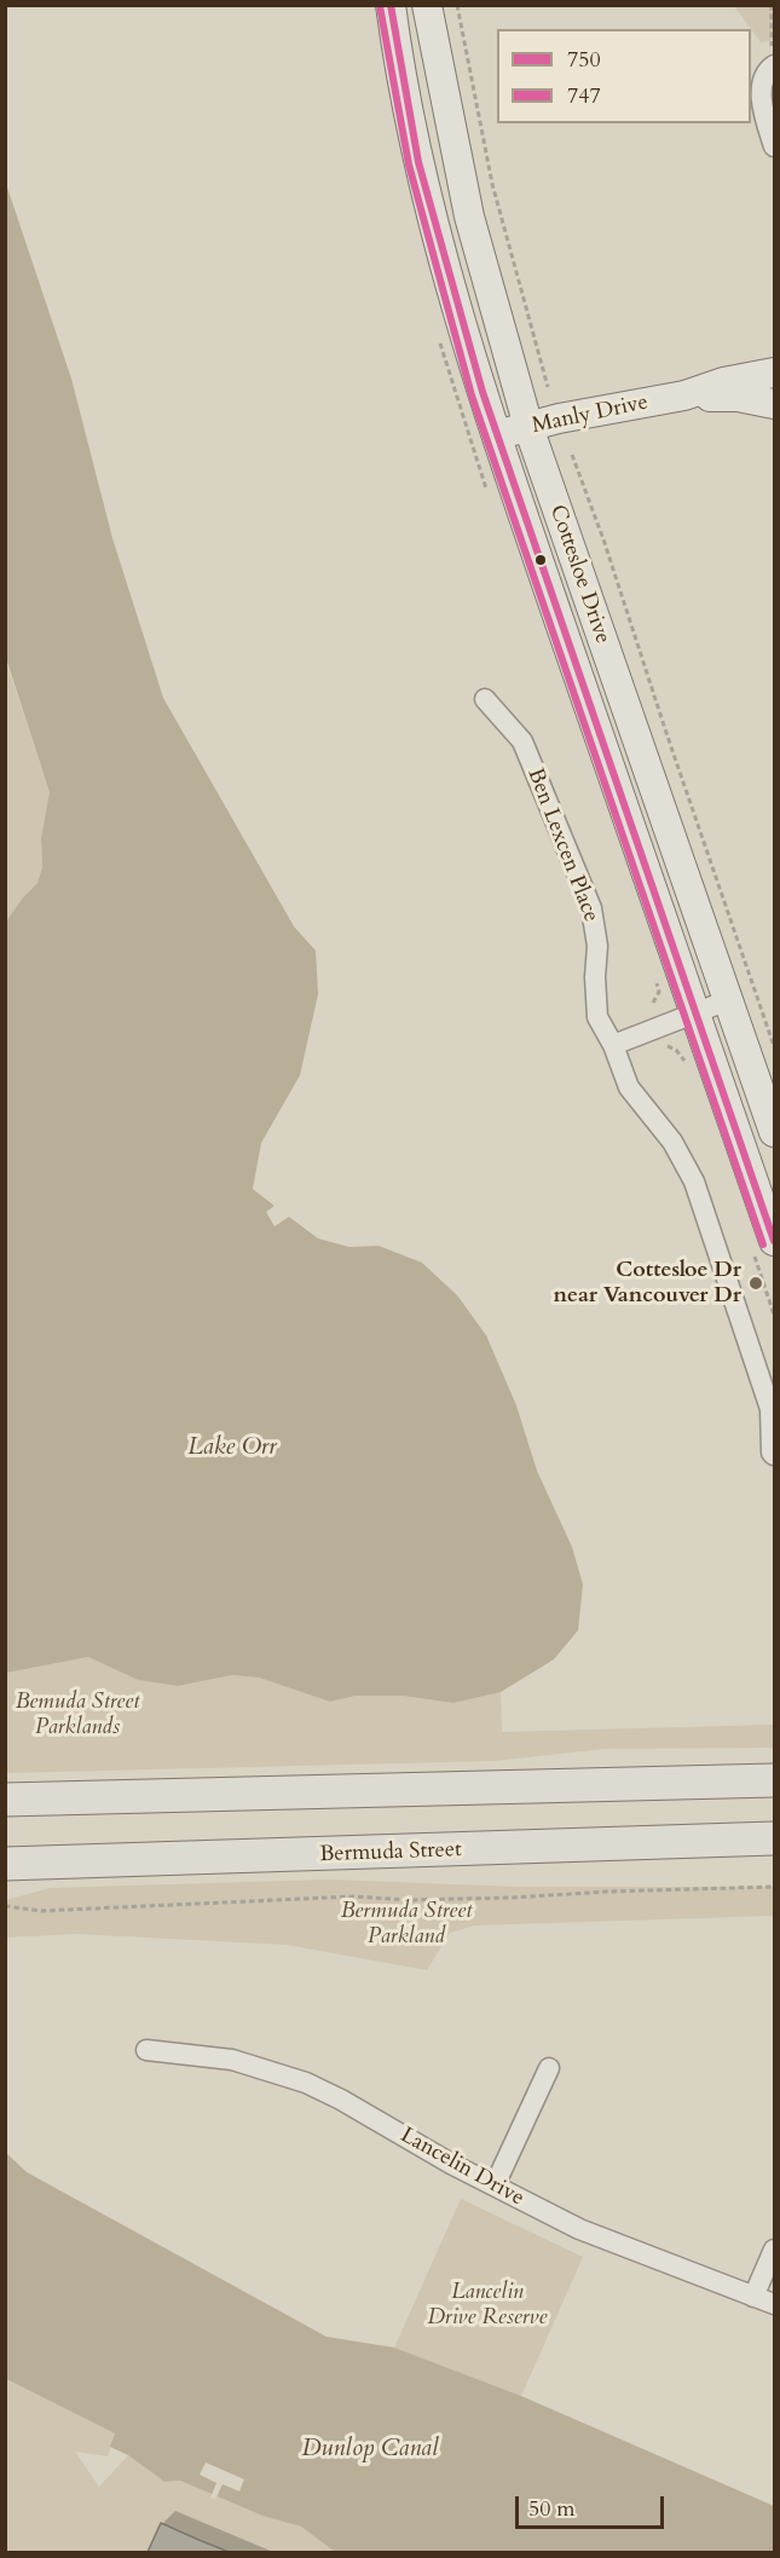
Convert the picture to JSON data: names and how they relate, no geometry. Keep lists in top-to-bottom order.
{
  "streets": {
    "main road": ["Manly Drive", "Cottesloe Drive", "Bermuda Street"],
    "street": ["Ben Lexcen Place", "Lancelin Drive"]
  },
  "crossings": [
    ["Manly Drive", "Cottesloe Drive"]
  ],
  "water": ["Lake Orr", "Dunlop Canal"],
  "parks": ["Bemuda Street Parklands", "Bermuda Street Parkland", "Lancelin Drive Reserve"],
  "places": ["Cottesloe Dr near Vancouver Dr"],
  "lines": ["transit line 750", "transit line 747"],
  "legend": ["750", "747"],
  "scale_bar": "50 m"
}
